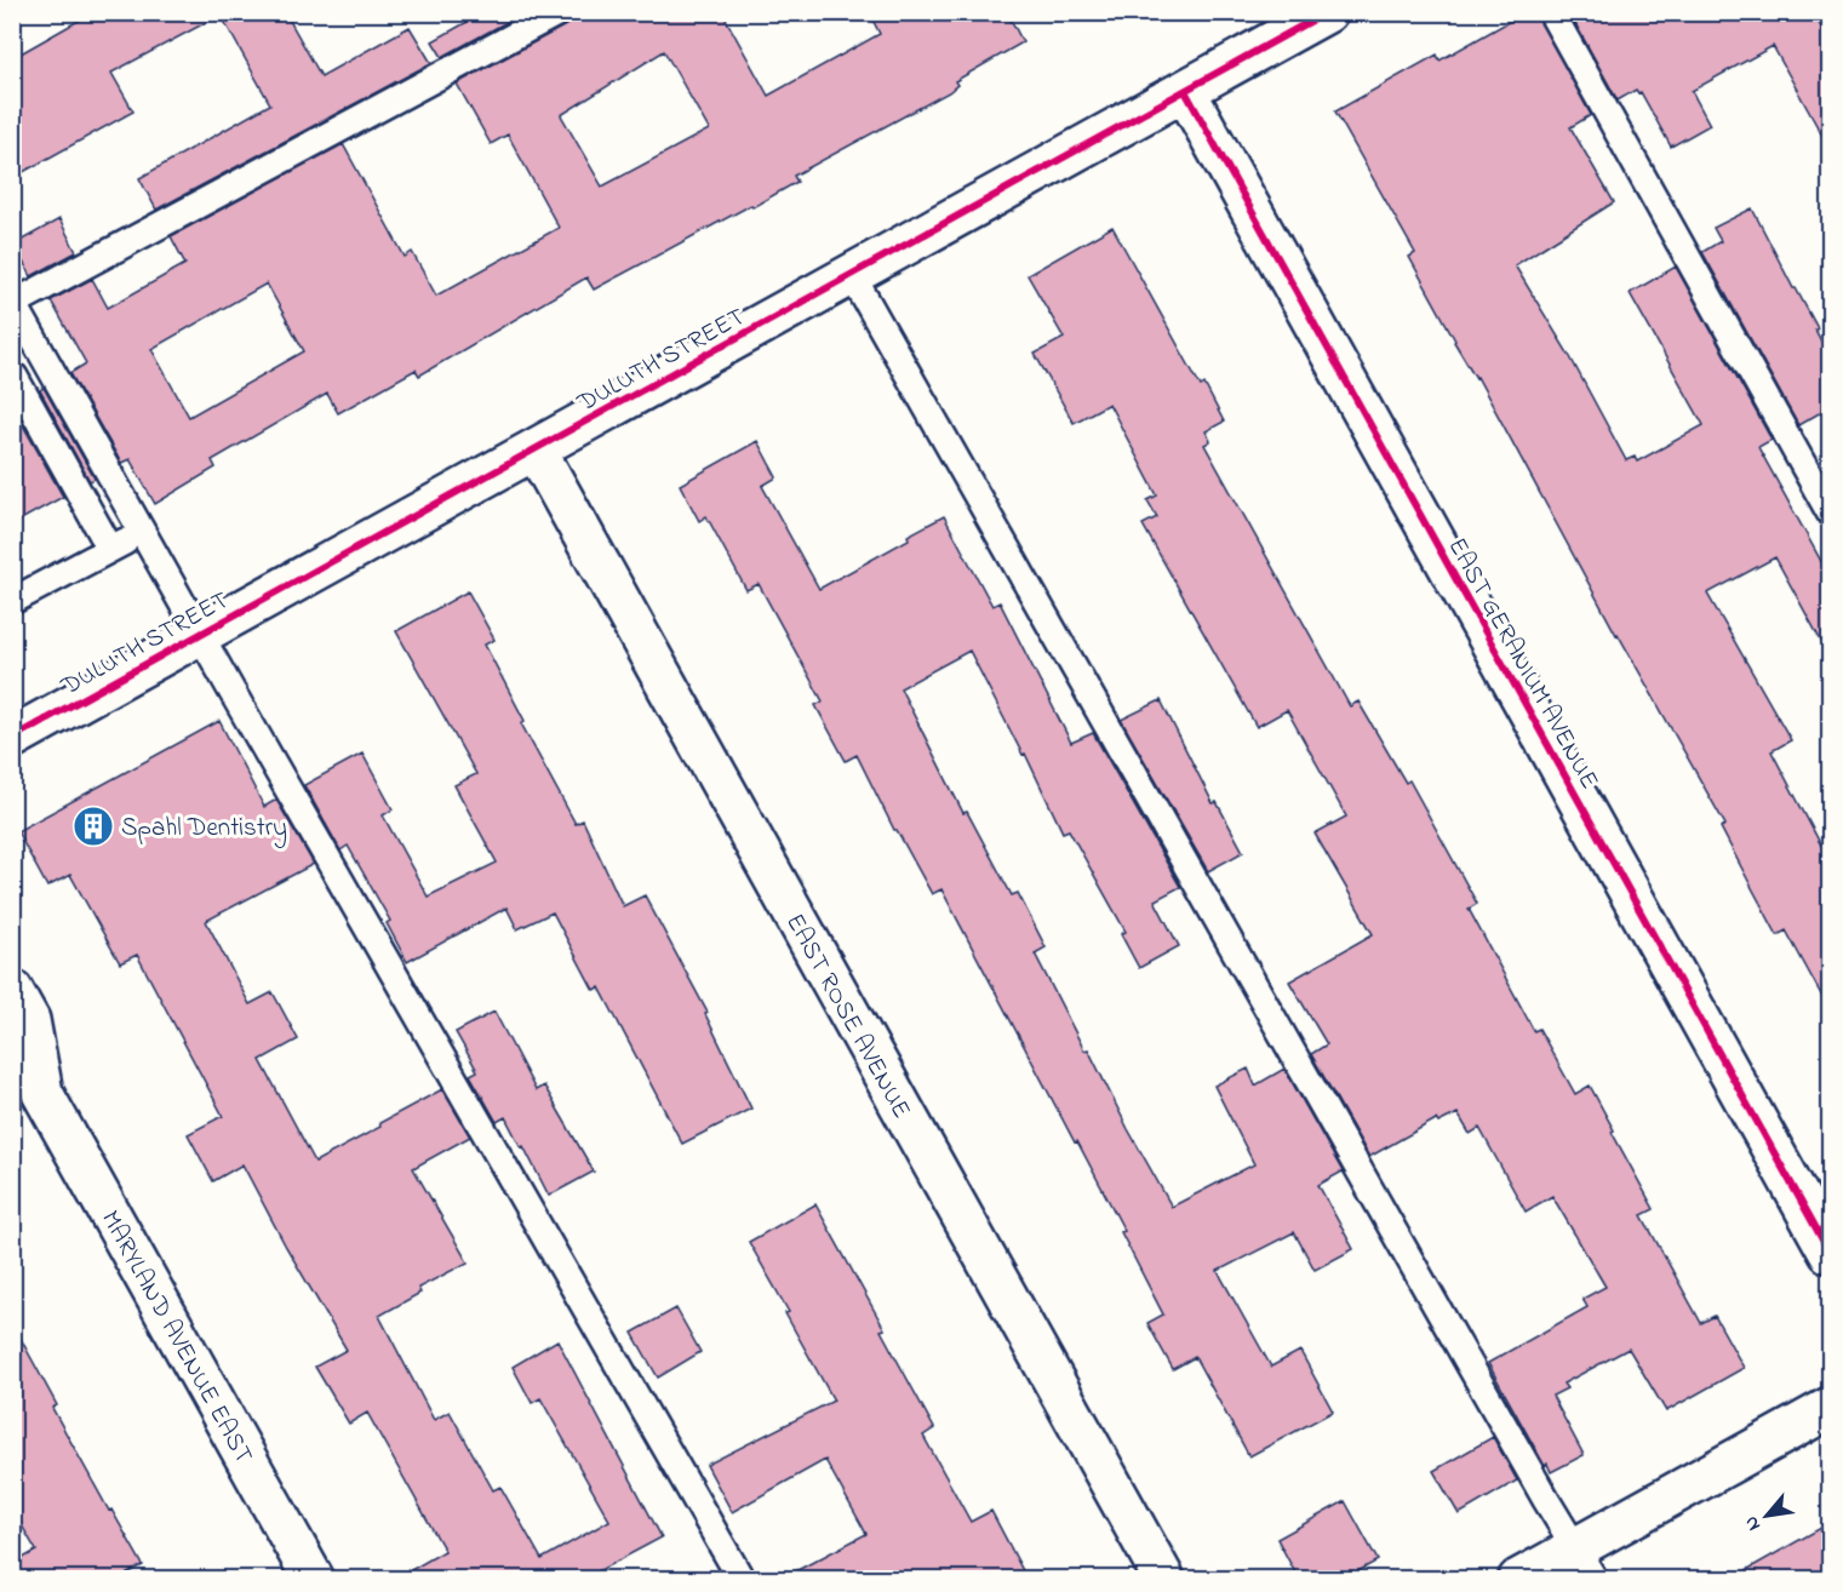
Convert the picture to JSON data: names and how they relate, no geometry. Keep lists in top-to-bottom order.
{
  "streets": {
    "street": [
      "DULUTH STREET",
      "EAST GERANIUM AVENUE",
      "EAST ROSE AVENUE",
      "MARYLAND AVENUE EAST"
    ]
  },
  "crossings": [
    ["DULUTH STREET", "EAST GERANIUM AVENUE"],
    ["DULUTH STREET", "EAST ROSE AVENUE"]
  ],
  "places": {
    "building": ["Spahl Dentistry"]
  },
  "north": "bottom left"
}
